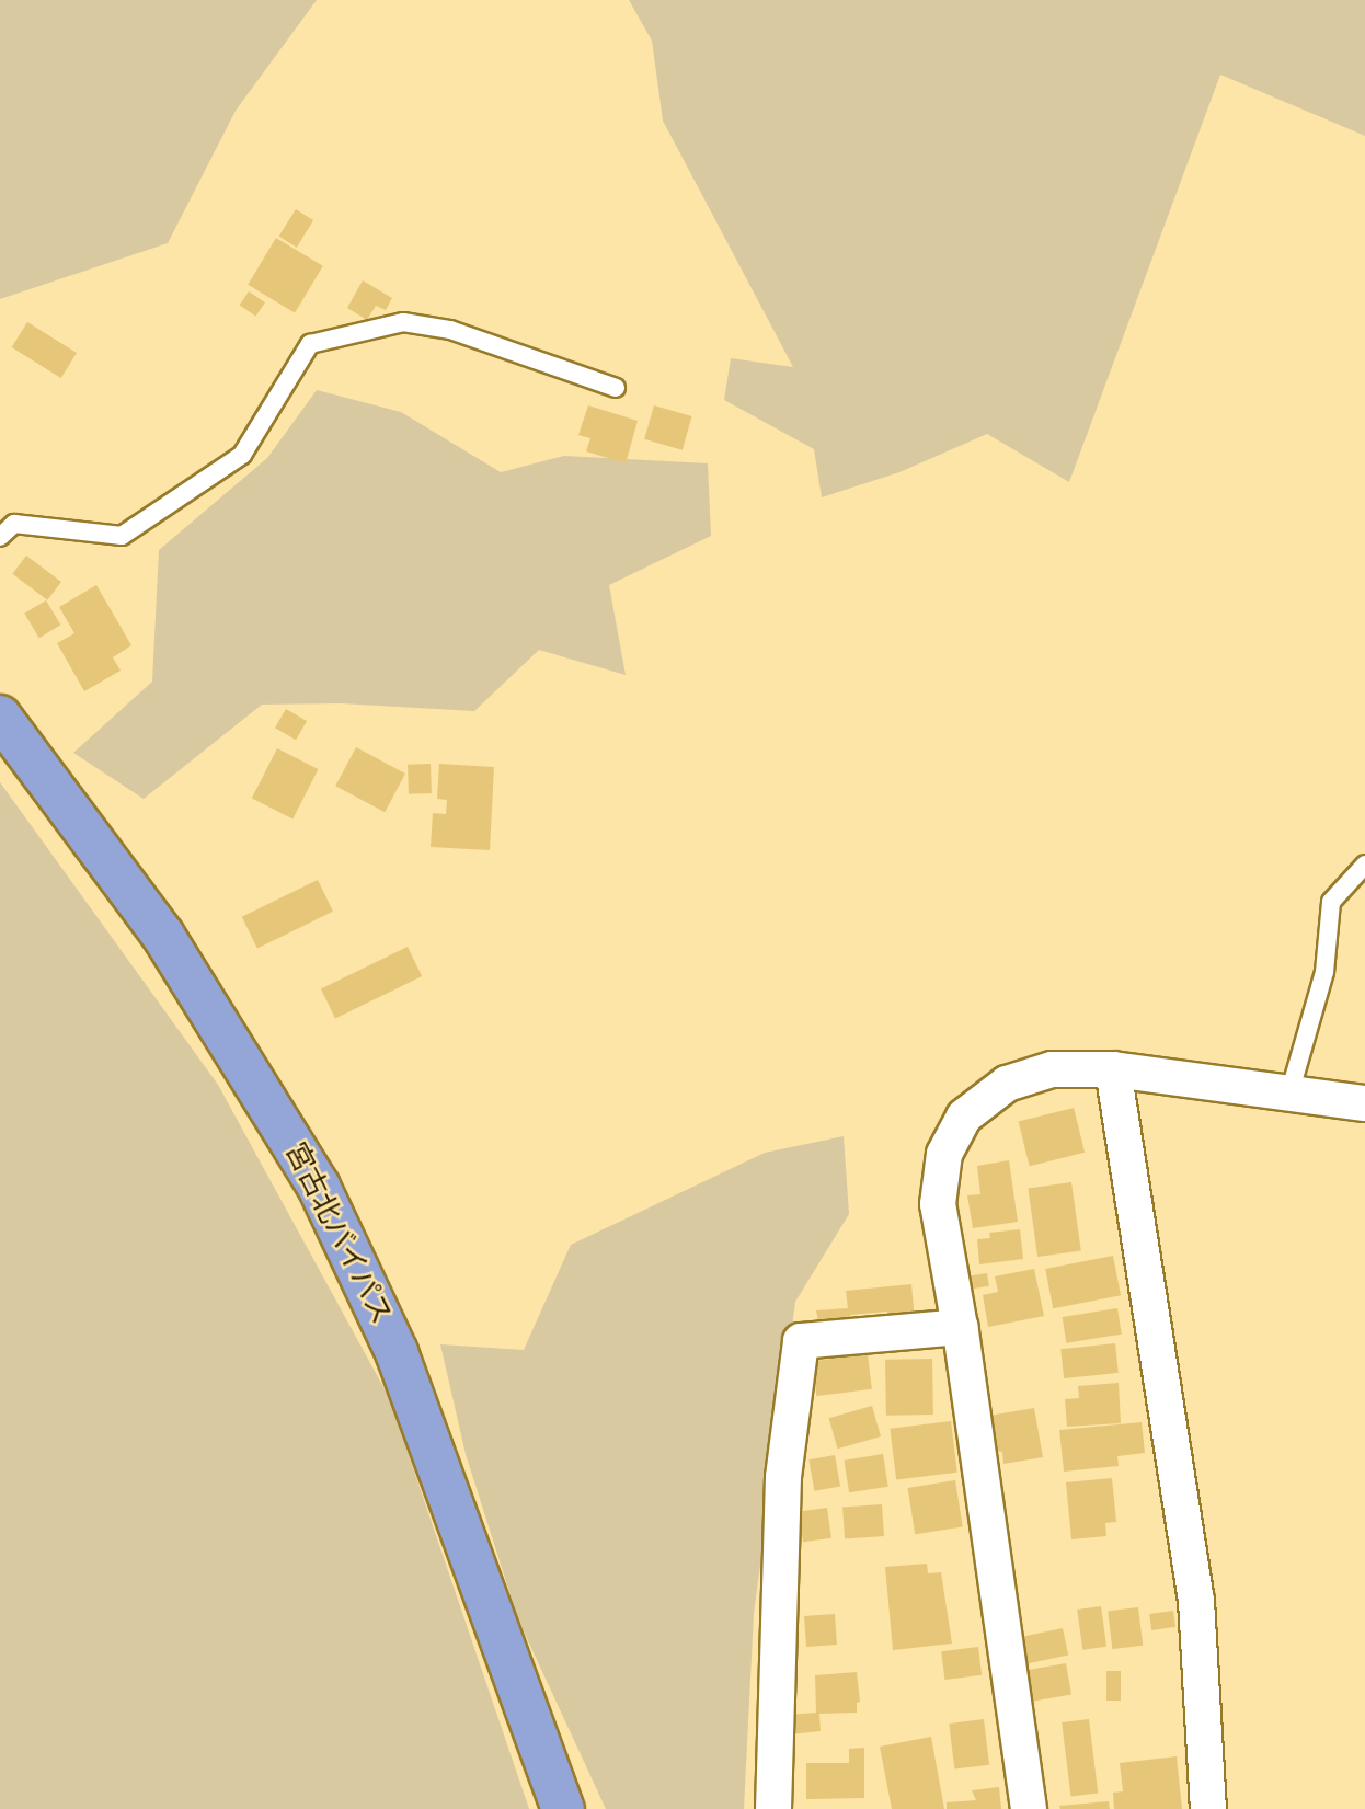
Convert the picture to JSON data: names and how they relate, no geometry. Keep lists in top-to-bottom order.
{
  "streets": {
    "highway": ["宮古北バイパス"]
  }
}
